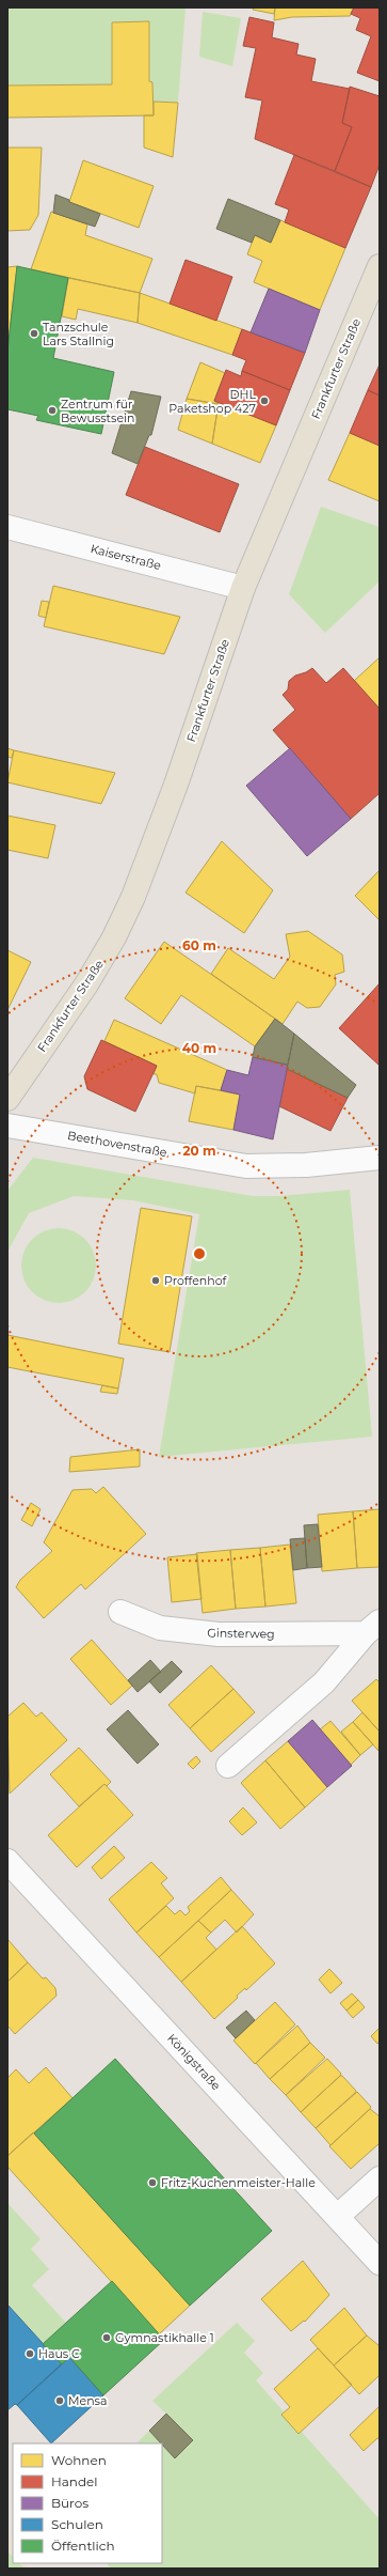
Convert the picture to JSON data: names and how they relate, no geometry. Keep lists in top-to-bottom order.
{
  "streets": {
    "main road": ["Frankfurter Straße"],
    "street": [
      "Kaiserstraße",
      "Beethovenstraße",
      "Ginsterweg",
      "Königstraße"
    ]
  },
  "crossings": [
    ["Frankfurter Straße", "Kaiserstraße"]
  ],
  "places": [
    "Tanzschule Lars Stallnig",
    "DHL Paketshop 427",
    "Zentrum für Bewusstsein",
    "Proffenhof",
    "Fritz-Kuchenmeister-Halle",
    "Gymnastikhalle 1",
    "Haus C",
    "Mensa"
  ],
  "legend": [
    "Wohnen",
    "Handel",
    "Büros",
    "Schulen",
    "Öffentlich"
  ],
  "rings": ["60 m", "40 m", "20 m"]
}
